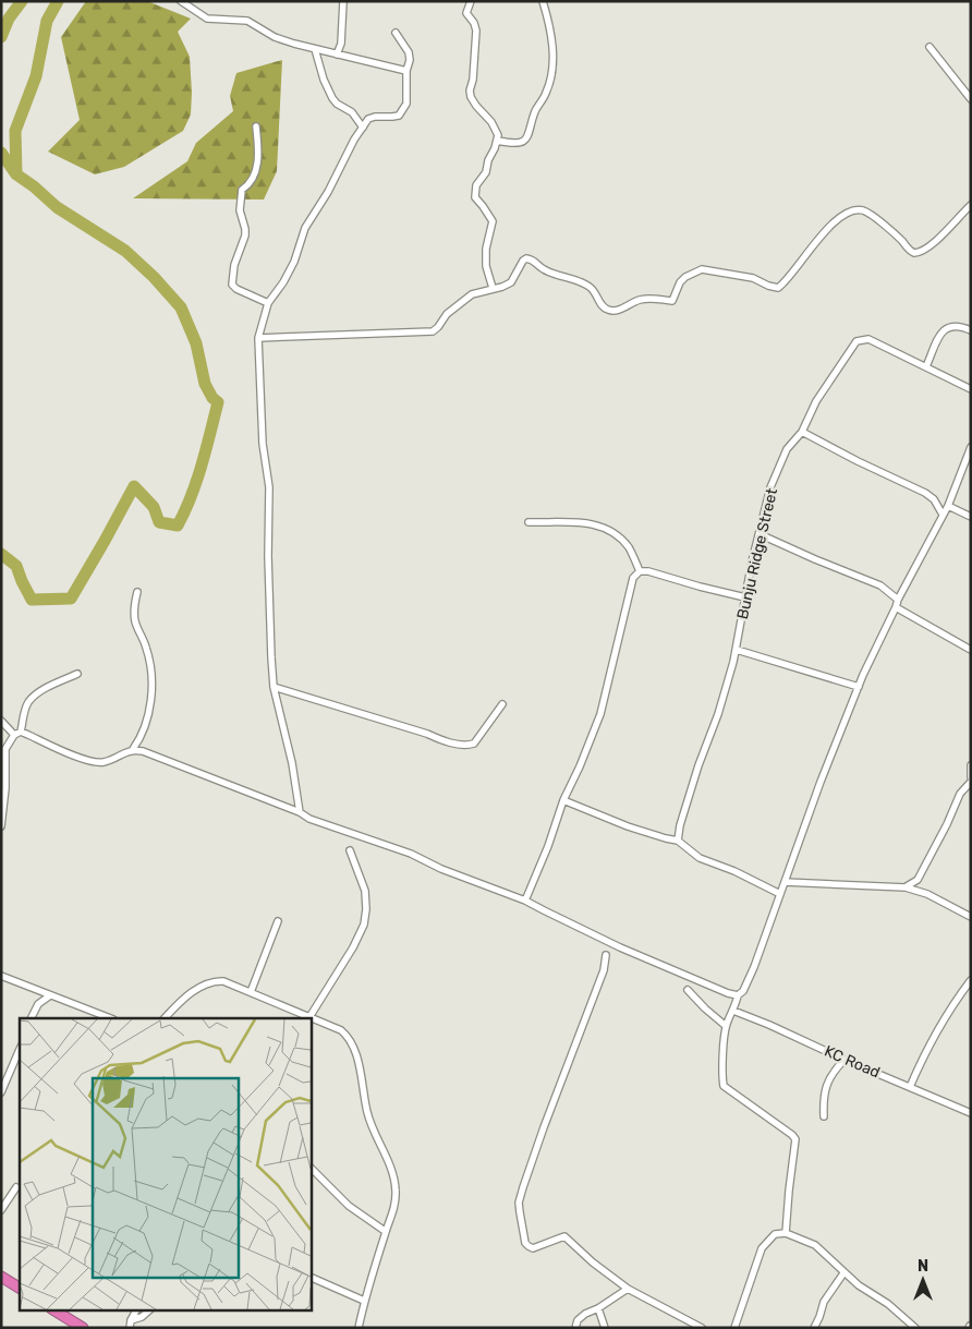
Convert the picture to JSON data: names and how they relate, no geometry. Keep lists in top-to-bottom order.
{
  "streets": {
    "street": ["Bunju Ridge Street", "KC Road"]
  },
  "north": "top"
}
